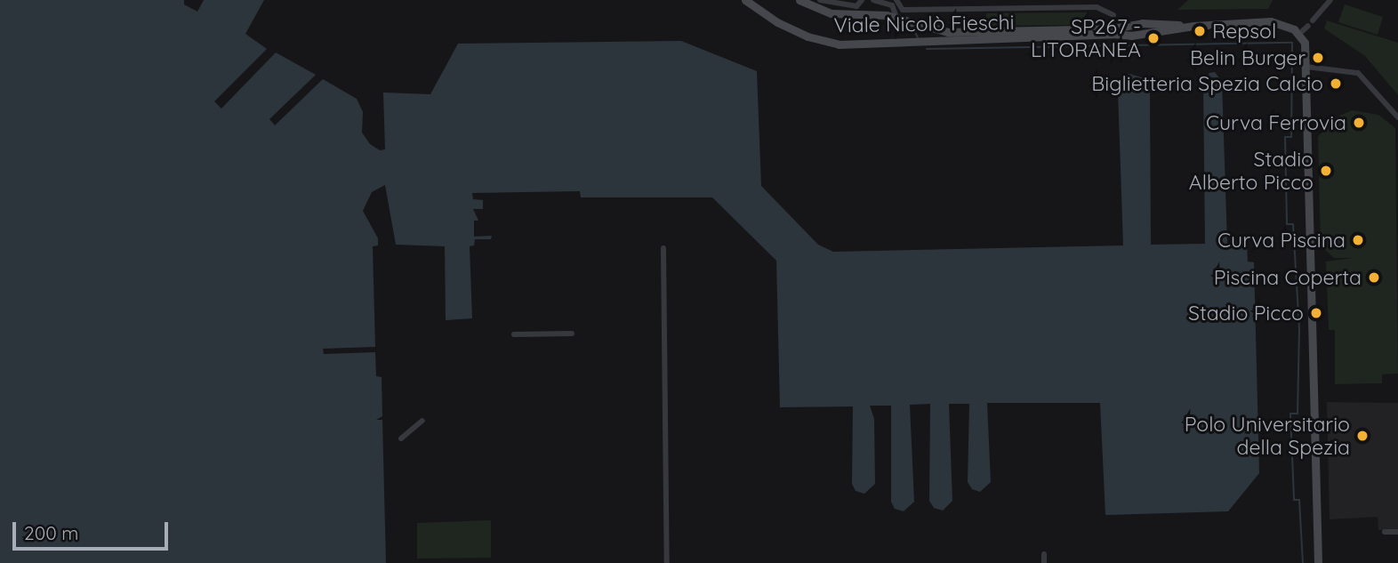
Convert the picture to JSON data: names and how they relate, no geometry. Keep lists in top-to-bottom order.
{
  "streets": {
    "main road": ["Viale Nicolò Fieschi"]
  },
  "places": [
    "Repsol",
    "SP267 - LITORANEA",
    "Belin Burger",
    "Biglietteria Spezia Calcio",
    "Curva Ferrovia",
    "Stadio Alberto Picco",
    "Curva Piscina",
    "Piscina Coperta",
    "Stadio Picco",
    "Polo Universitario della Spezia"
  ],
  "scale_bar": "200 m"
}
